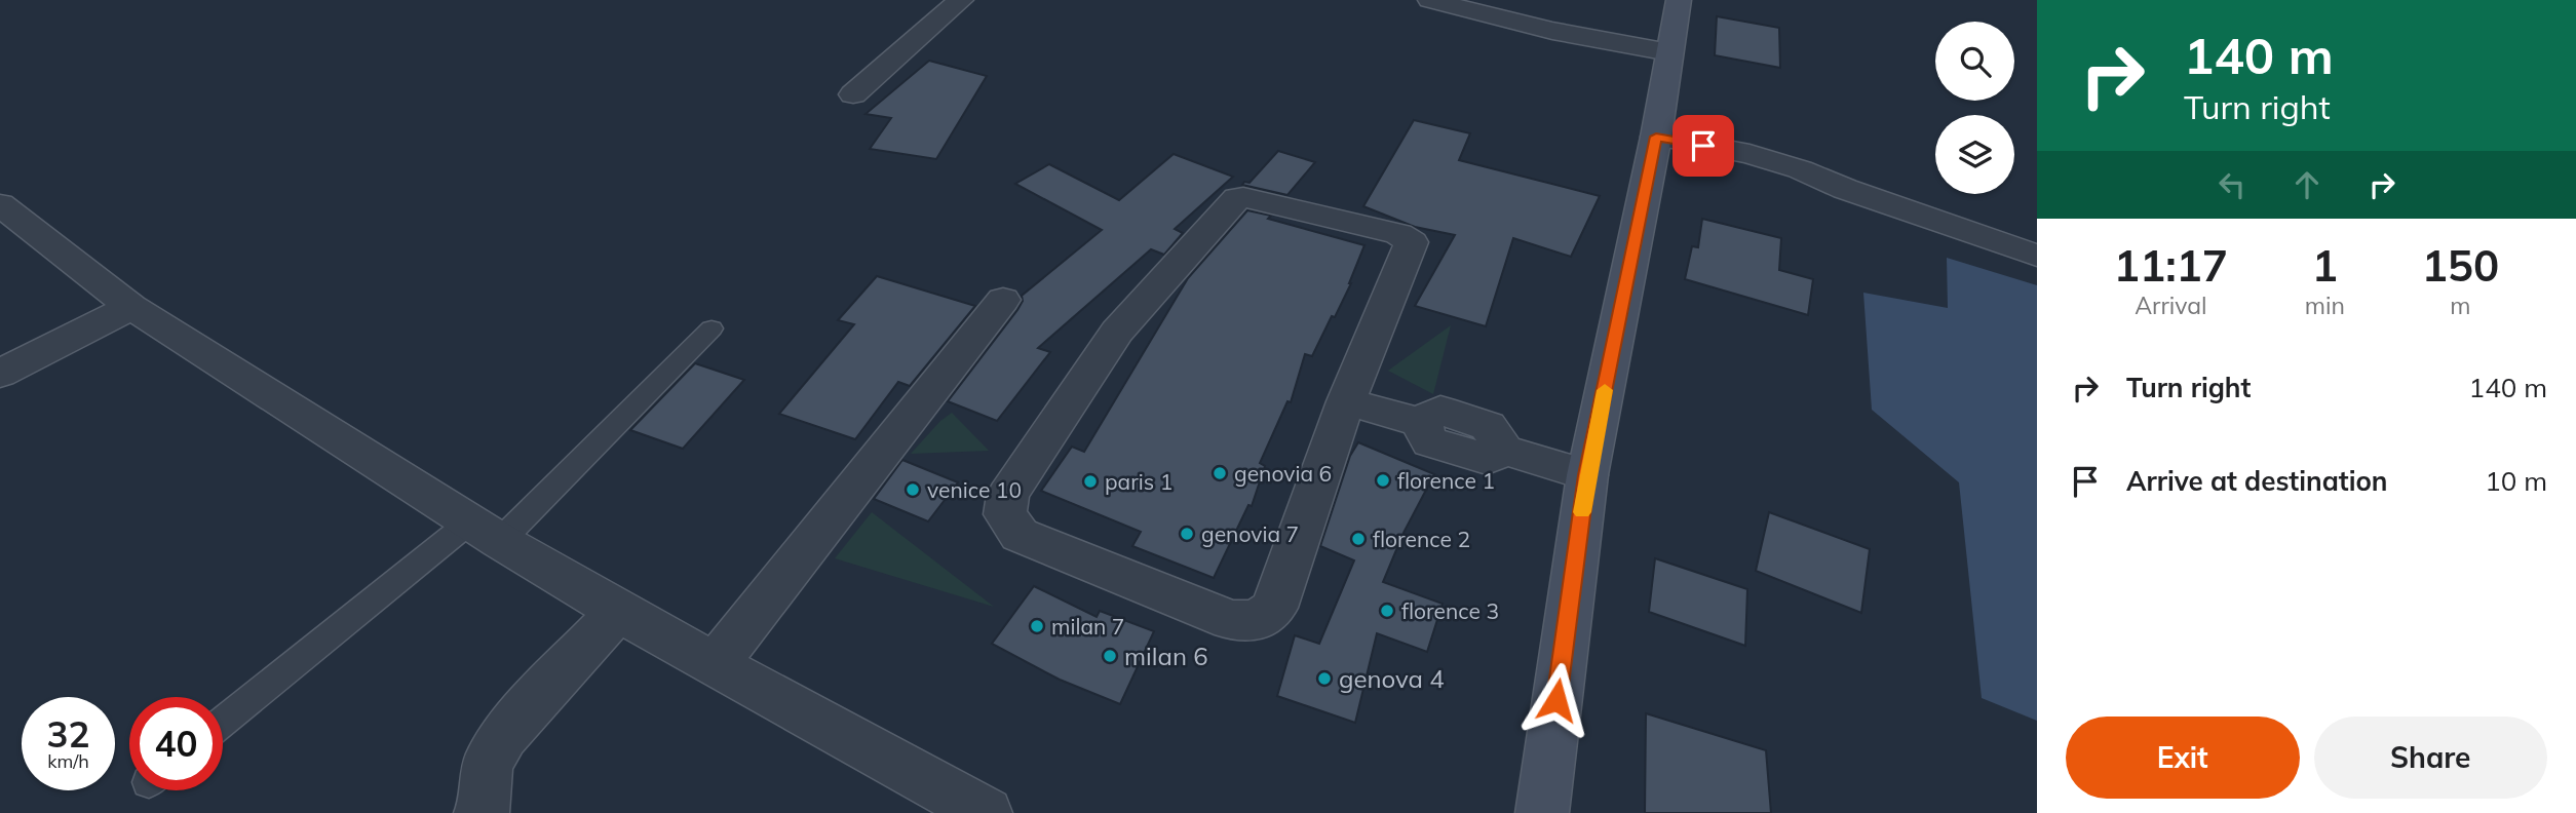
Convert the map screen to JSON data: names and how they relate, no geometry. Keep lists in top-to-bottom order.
{
  "places": [
    "genovia 6",
    "florence 1",
    "paris 1",
    "venice 10",
    "genovia 7",
    "florence 2",
    "florence 3",
    "milan 7",
    "milan 6",
    "genova 4"
  ],
  "page": {
    "turn": ["140 m", "Turn right"],
    "eta": [
      "11:17",
      "Arrival",
      "1",
      "min",
      "150",
      "m"
    ],
    "list": [
      {
        "name": "Turn right",
        "value": "140 m"
      },
      {
        "name": "Arrive at destination",
        "value": "10 m"
      }
    ],
    "speed": "32 km/h",
    "limit": "40",
    "buttons": ["Exit", "Share"]
  }
}
